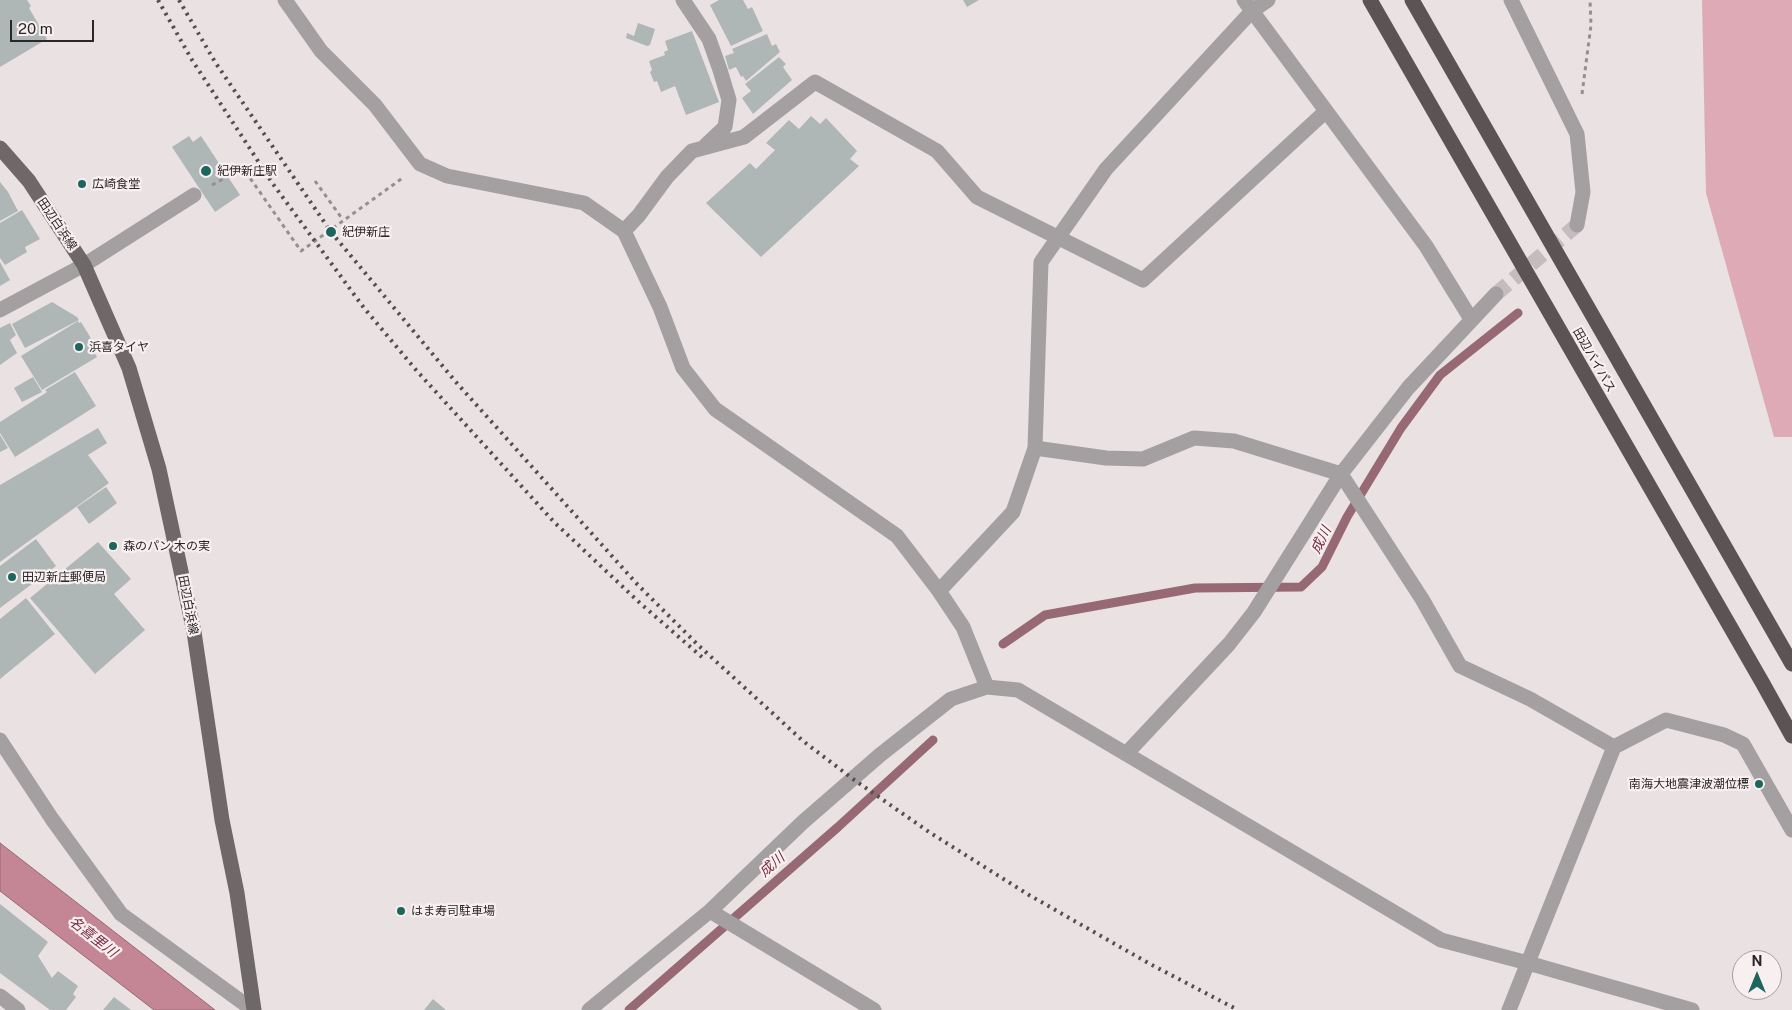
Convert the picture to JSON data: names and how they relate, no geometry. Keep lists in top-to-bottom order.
{
  "streets": {
    "highway": ["田辺バイパス"],
    "main road": ["田辺白浜線"]
  },
  "water": ["成川", "名喜里川"],
  "places": [
    "紀伊新庄駅",
    "広崎食堂",
    "紀伊新庄",
    "浜喜タイヤ",
    "森のパン 木の実",
    "田辺新庄郵便局",
    "南海大地震津波潮位標",
    "はま寿司駐車場"
  ],
  "scale_bar": "20 m",
  "north": "top"
}
